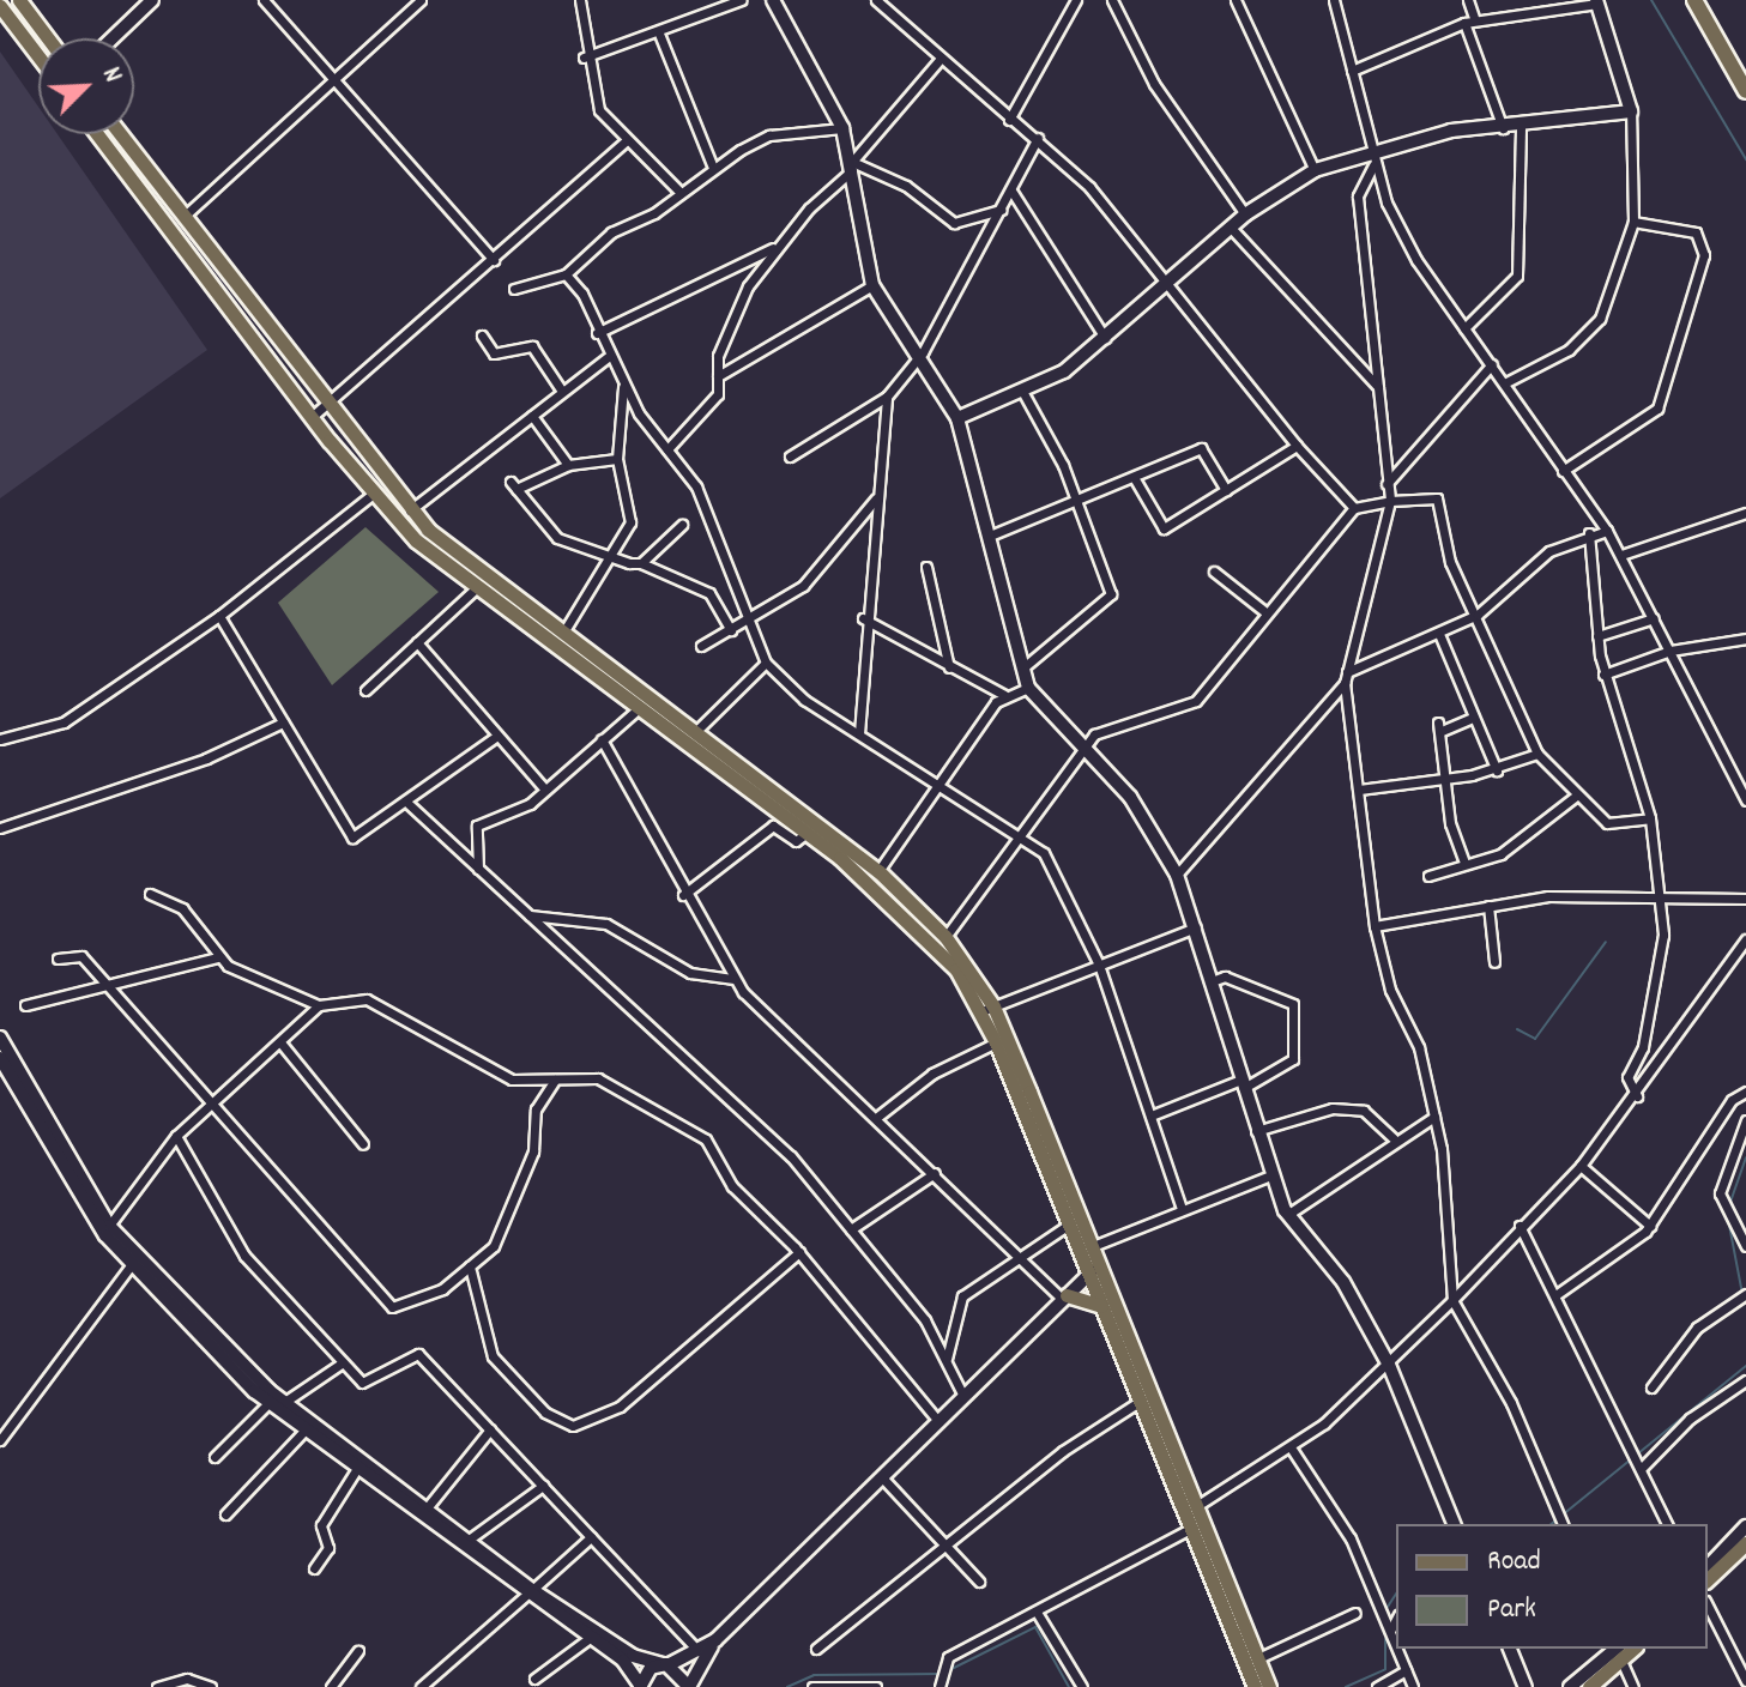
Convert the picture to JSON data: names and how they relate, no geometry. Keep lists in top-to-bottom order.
{
  "legend": ["Road", "Park"],
  "north": "top right"
}
